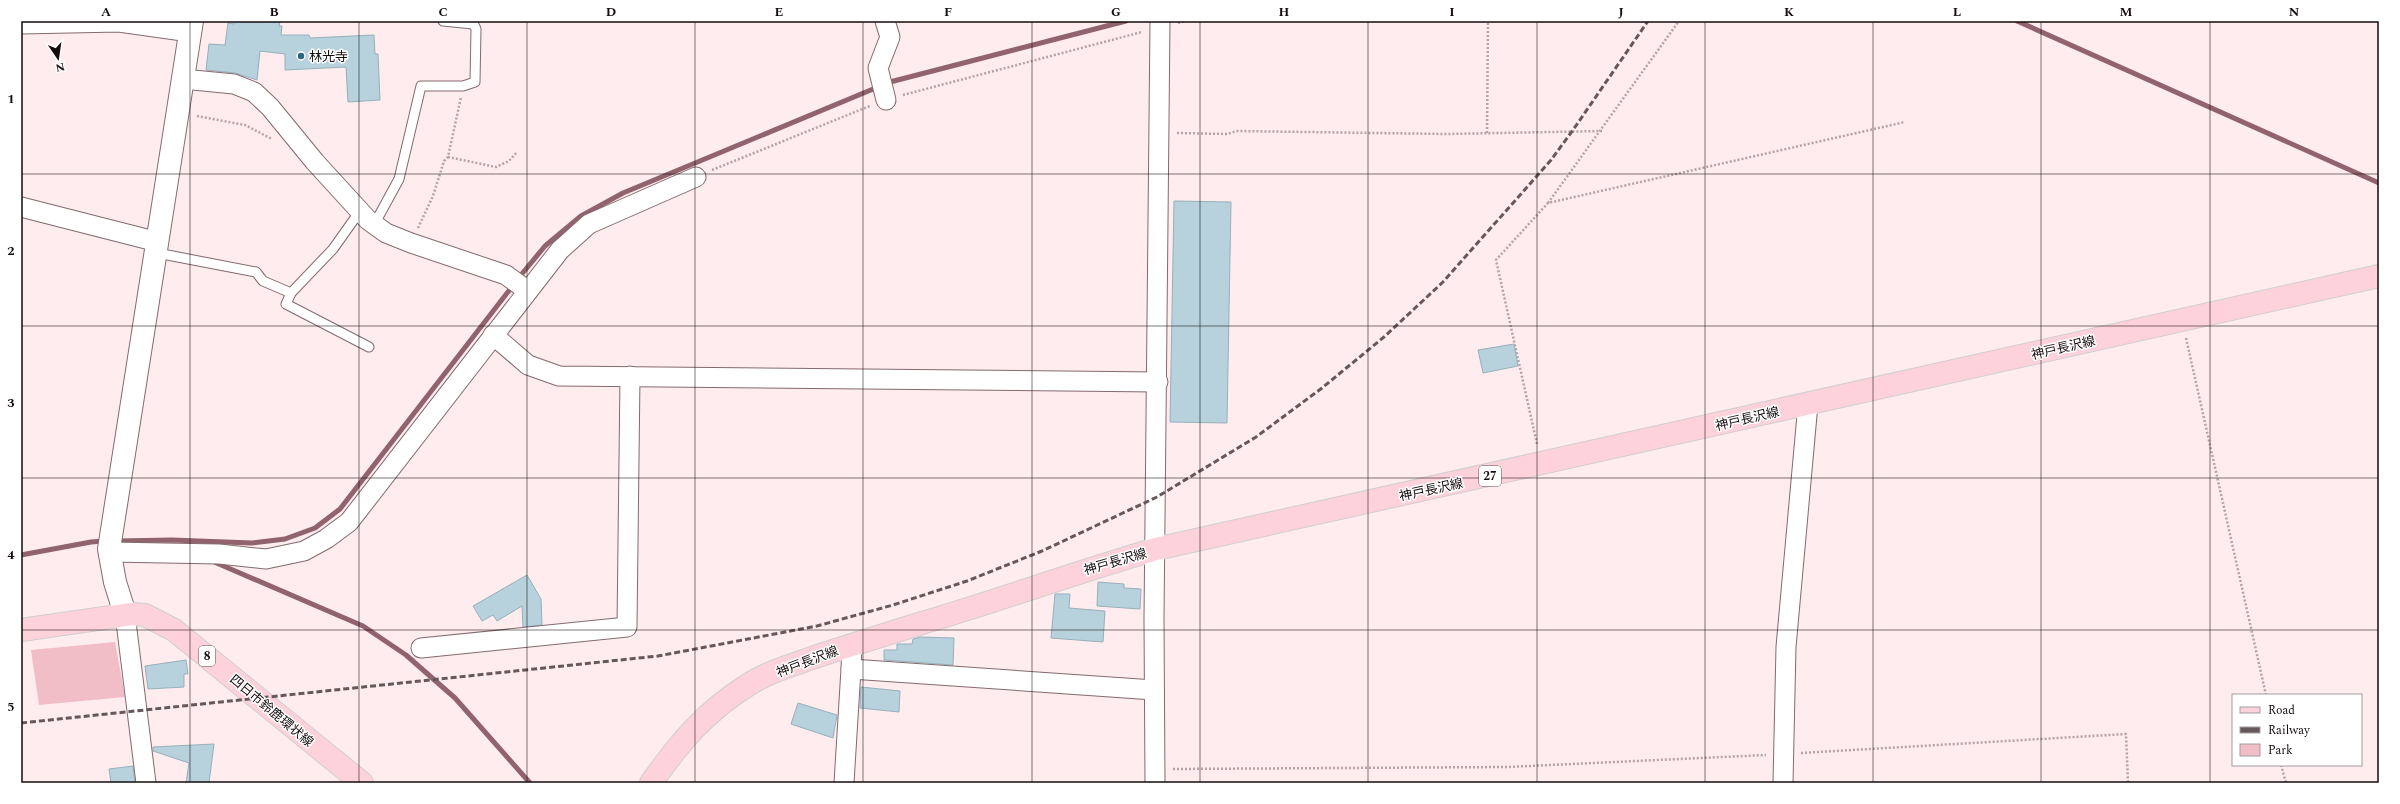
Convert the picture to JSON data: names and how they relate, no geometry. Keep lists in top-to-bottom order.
{
  "streets": {
    "main road": [
      "神戸長沢線",
      "27",
      "8",
      "四日市鈴鹿環状線"
    ]
  },
  "places": ["林光寺"],
  "legend": ["Road", "Railway", "Park"],
  "north": "bottom",
  "grid": {
    "columns": [
      "A",
      "B",
      "C",
      "D",
      "E",
      "F",
      "G",
      "H",
      "I",
      "J",
      "K",
      "L",
      "M",
      "N"
    ],
    "rows": [
      "1",
      "2",
      "3",
      "4",
      "5"
    ]
  }
}
